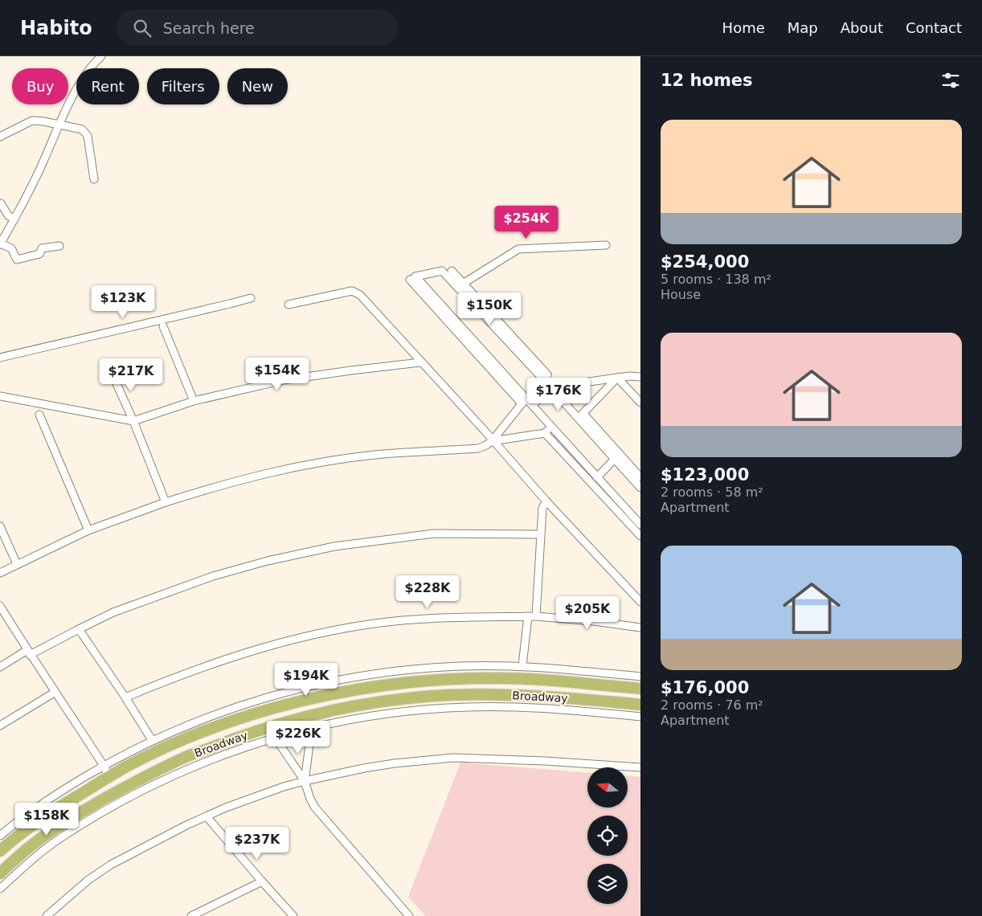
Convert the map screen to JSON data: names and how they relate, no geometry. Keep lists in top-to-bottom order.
{
  "streets": {
    "main road": ["Broadway"]
  },
  "north": "left",
  "page": {
    "header": "Habito",
    "search": "Search here",
    "nav": [
      "Home",
      "Map",
      "About",
      "Contact"
    ],
    "heading": "12 homes",
    "chip": [
      "Buy",
      "Rent",
      "Filters",
      "New"
    ],
    "list": [
      {
        "name": "$254,000",
        "note": "5 rooms · 138 m² · House"
      },
      {
        "name": "$123,000",
        "note": "2 rooms · 58 m² · Apartment"
      },
      {
        "name": "$176,000",
        "note": "2 rooms · 76 m² · Apartment"
      }
    ],
    "price": [
      "$254K",
      "$123K",
      "$150K",
      "$154K",
      "$217K",
      "$176K",
      "$228K",
      "$205K",
      "$194K",
      "$226K",
      "$158K",
      "$237K"
    ]
  }
}
